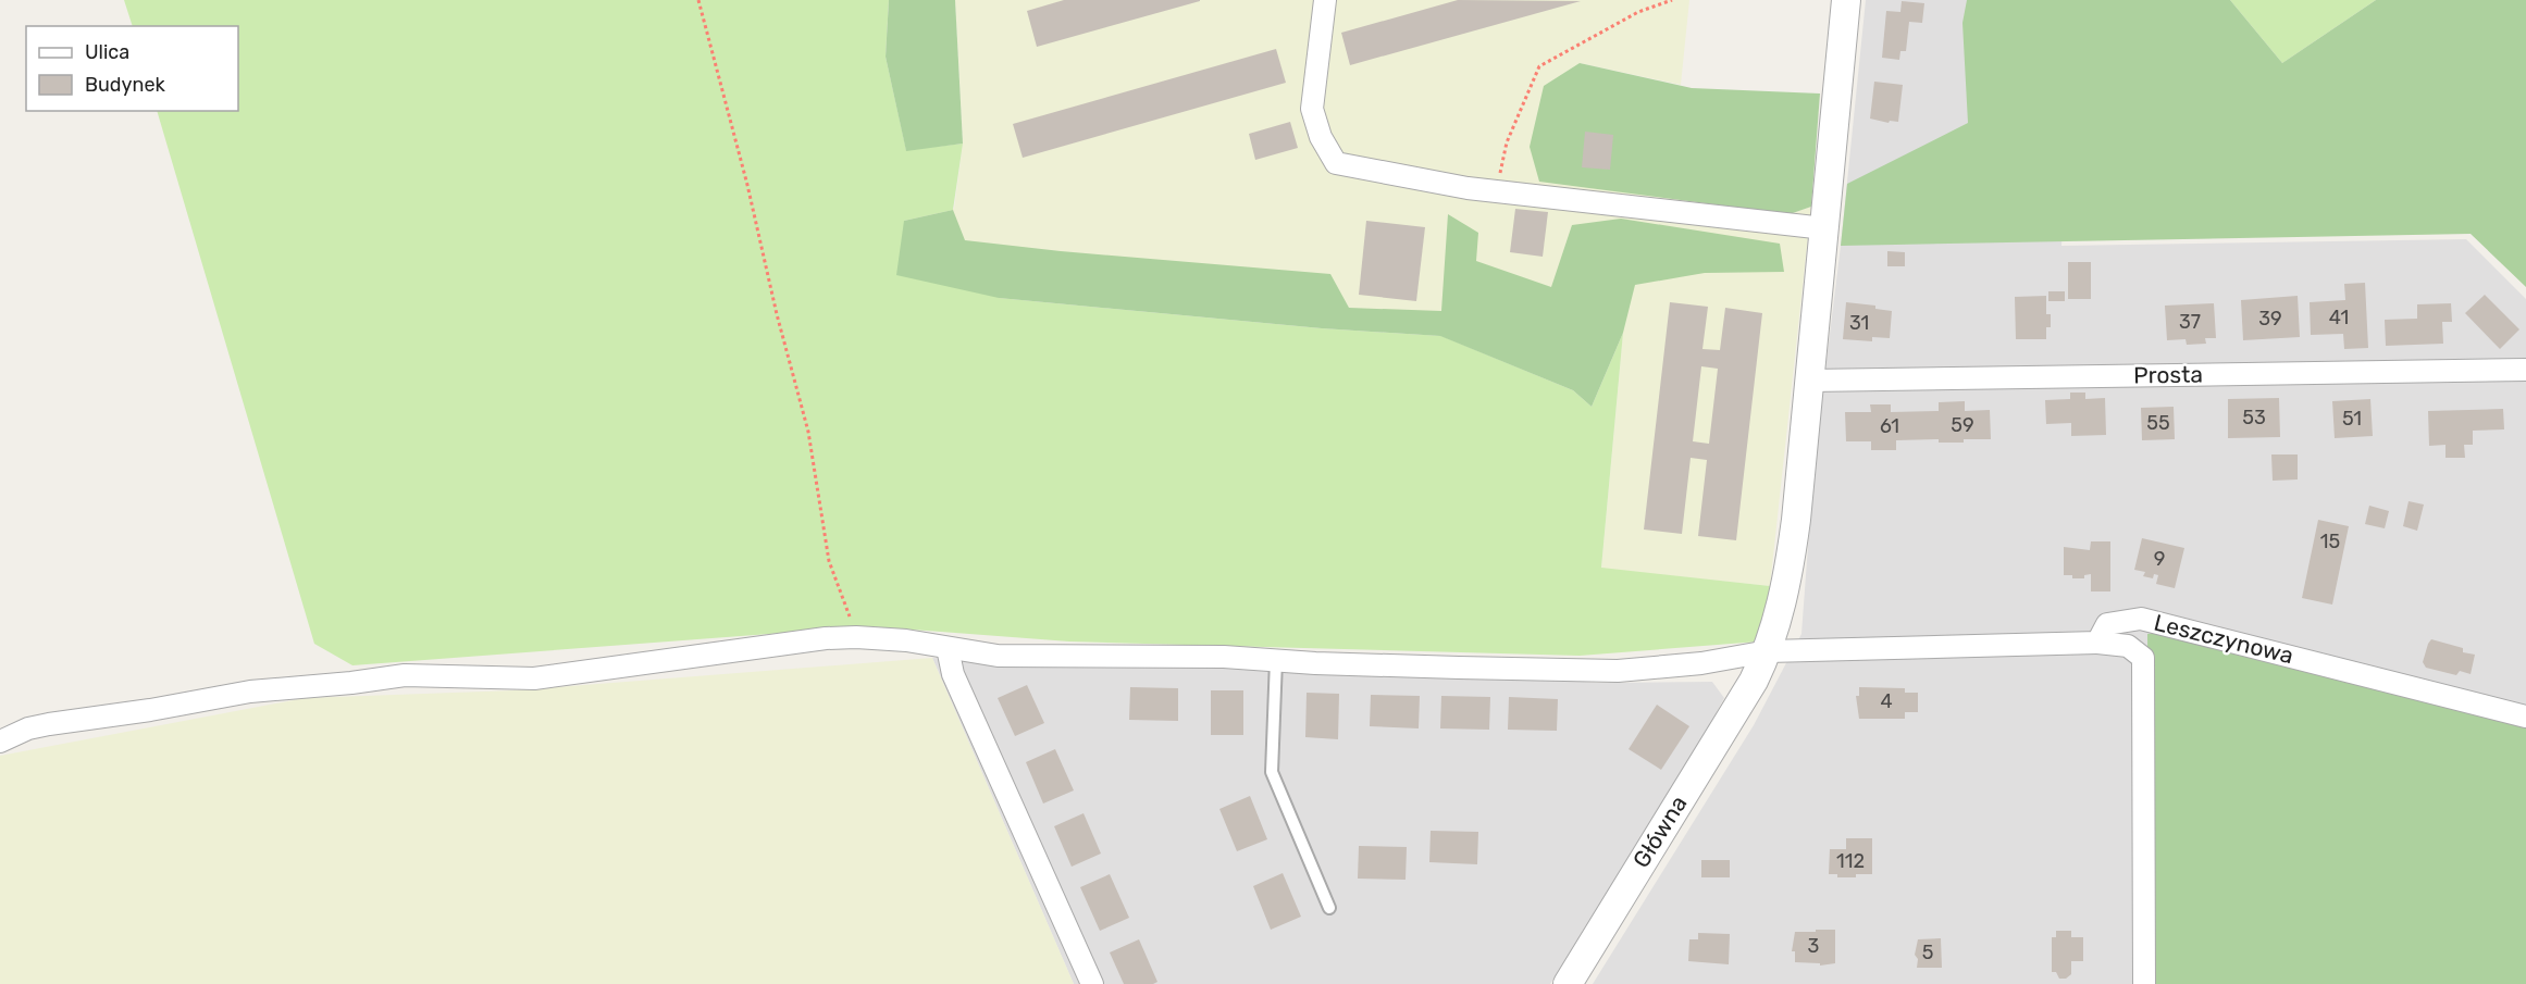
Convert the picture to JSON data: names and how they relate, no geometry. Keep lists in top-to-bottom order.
{
  "streets": {
    "street": ["Prosta", "Leszczynowa", "Główna"]
  },
  "house_numbers": [
    "41",
    "39",
    "37",
    "31",
    "53",
    "51",
    "55",
    "59",
    "61",
    "15",
    "9",
    "4",
    "112",
    "3",
    "5"
  ],
  "legend": ["Ulica", "Budynek"]
}
